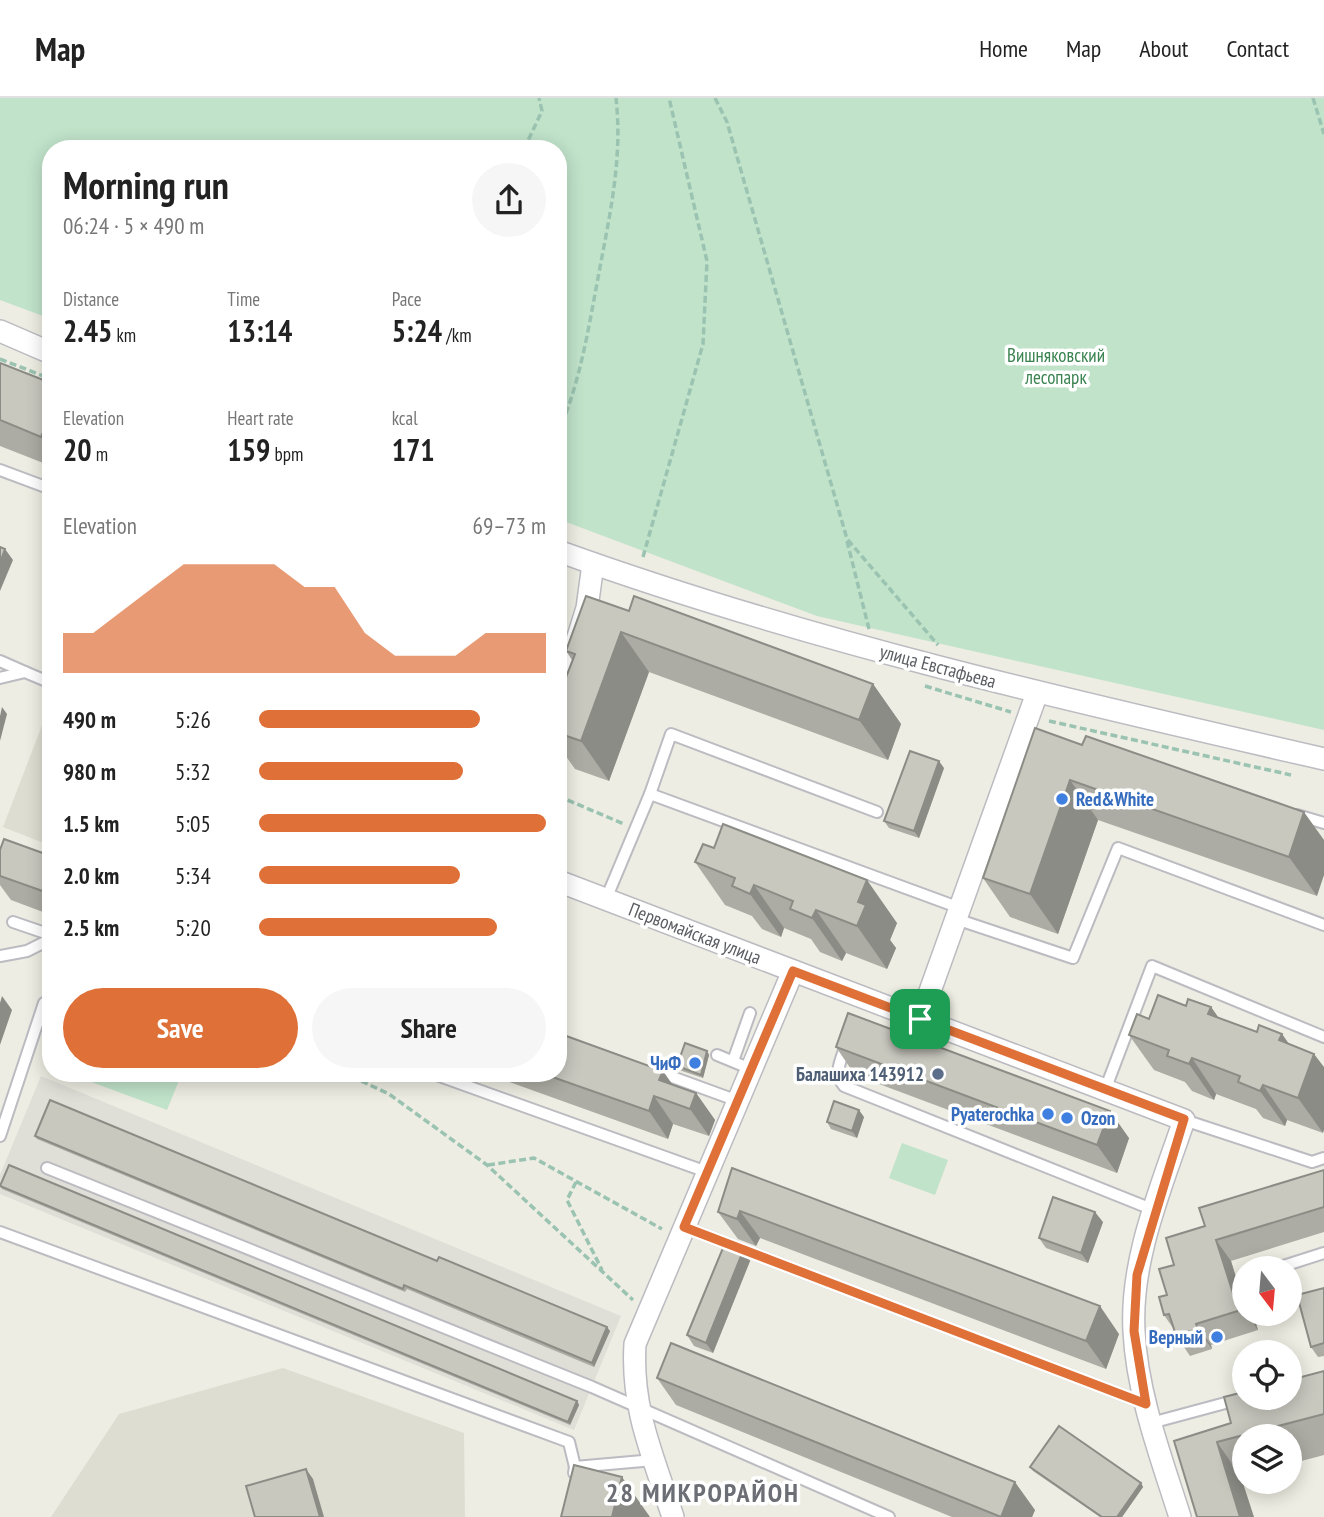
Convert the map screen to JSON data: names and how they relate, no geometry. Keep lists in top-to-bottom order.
{
  "streets": {
    "street": ["улица Евстафьева", "Первомайская улица"]
  },
  "districts": ["28 МИКРОРАЙОН"],
  "parks": ["Вишняковский лесопарк"],
  "places": [
    "Red&White",
    "ЧиФ",
    "Балашиха 143912",
    "Pyaterochka",
    "Ozon",
    "Верный"
  ],
  "north": "bottom",
  "page": {
    "header": "Map",
    "nav": [
      "Home",
      "Map",
      "About",
      "Contact"
    ],
    "heading": ["Morning run", "06:24 · 5 × 490 m"],
    "stats": [
      ["Distance", "2.45 km"],
      ["Time", "13:14"],
      ["Pace", "5:24 /km"],
      ["Elevation", "20 m"],
      ["Heart rate", "159 bpm"],
      ["kcal", "171"]
    ],
    "chart": ["Elevation", "69–73 m"],
    "list": [
      {
        "name": "490 m",
        "note": "5:26"
      },
      {
        "name": "980 m",
        "note": "5:32"
      },
      {
        "name": "1.5 km",
        "note": "5:05"
      },
      {
        "name": "2.0 km",
        "note": "5:34"
      },
      {
        "name": "2.5 km",
        "note": "5:20"
      }
    ],
    "buttons": ["Save", "Share"]
  }
}
